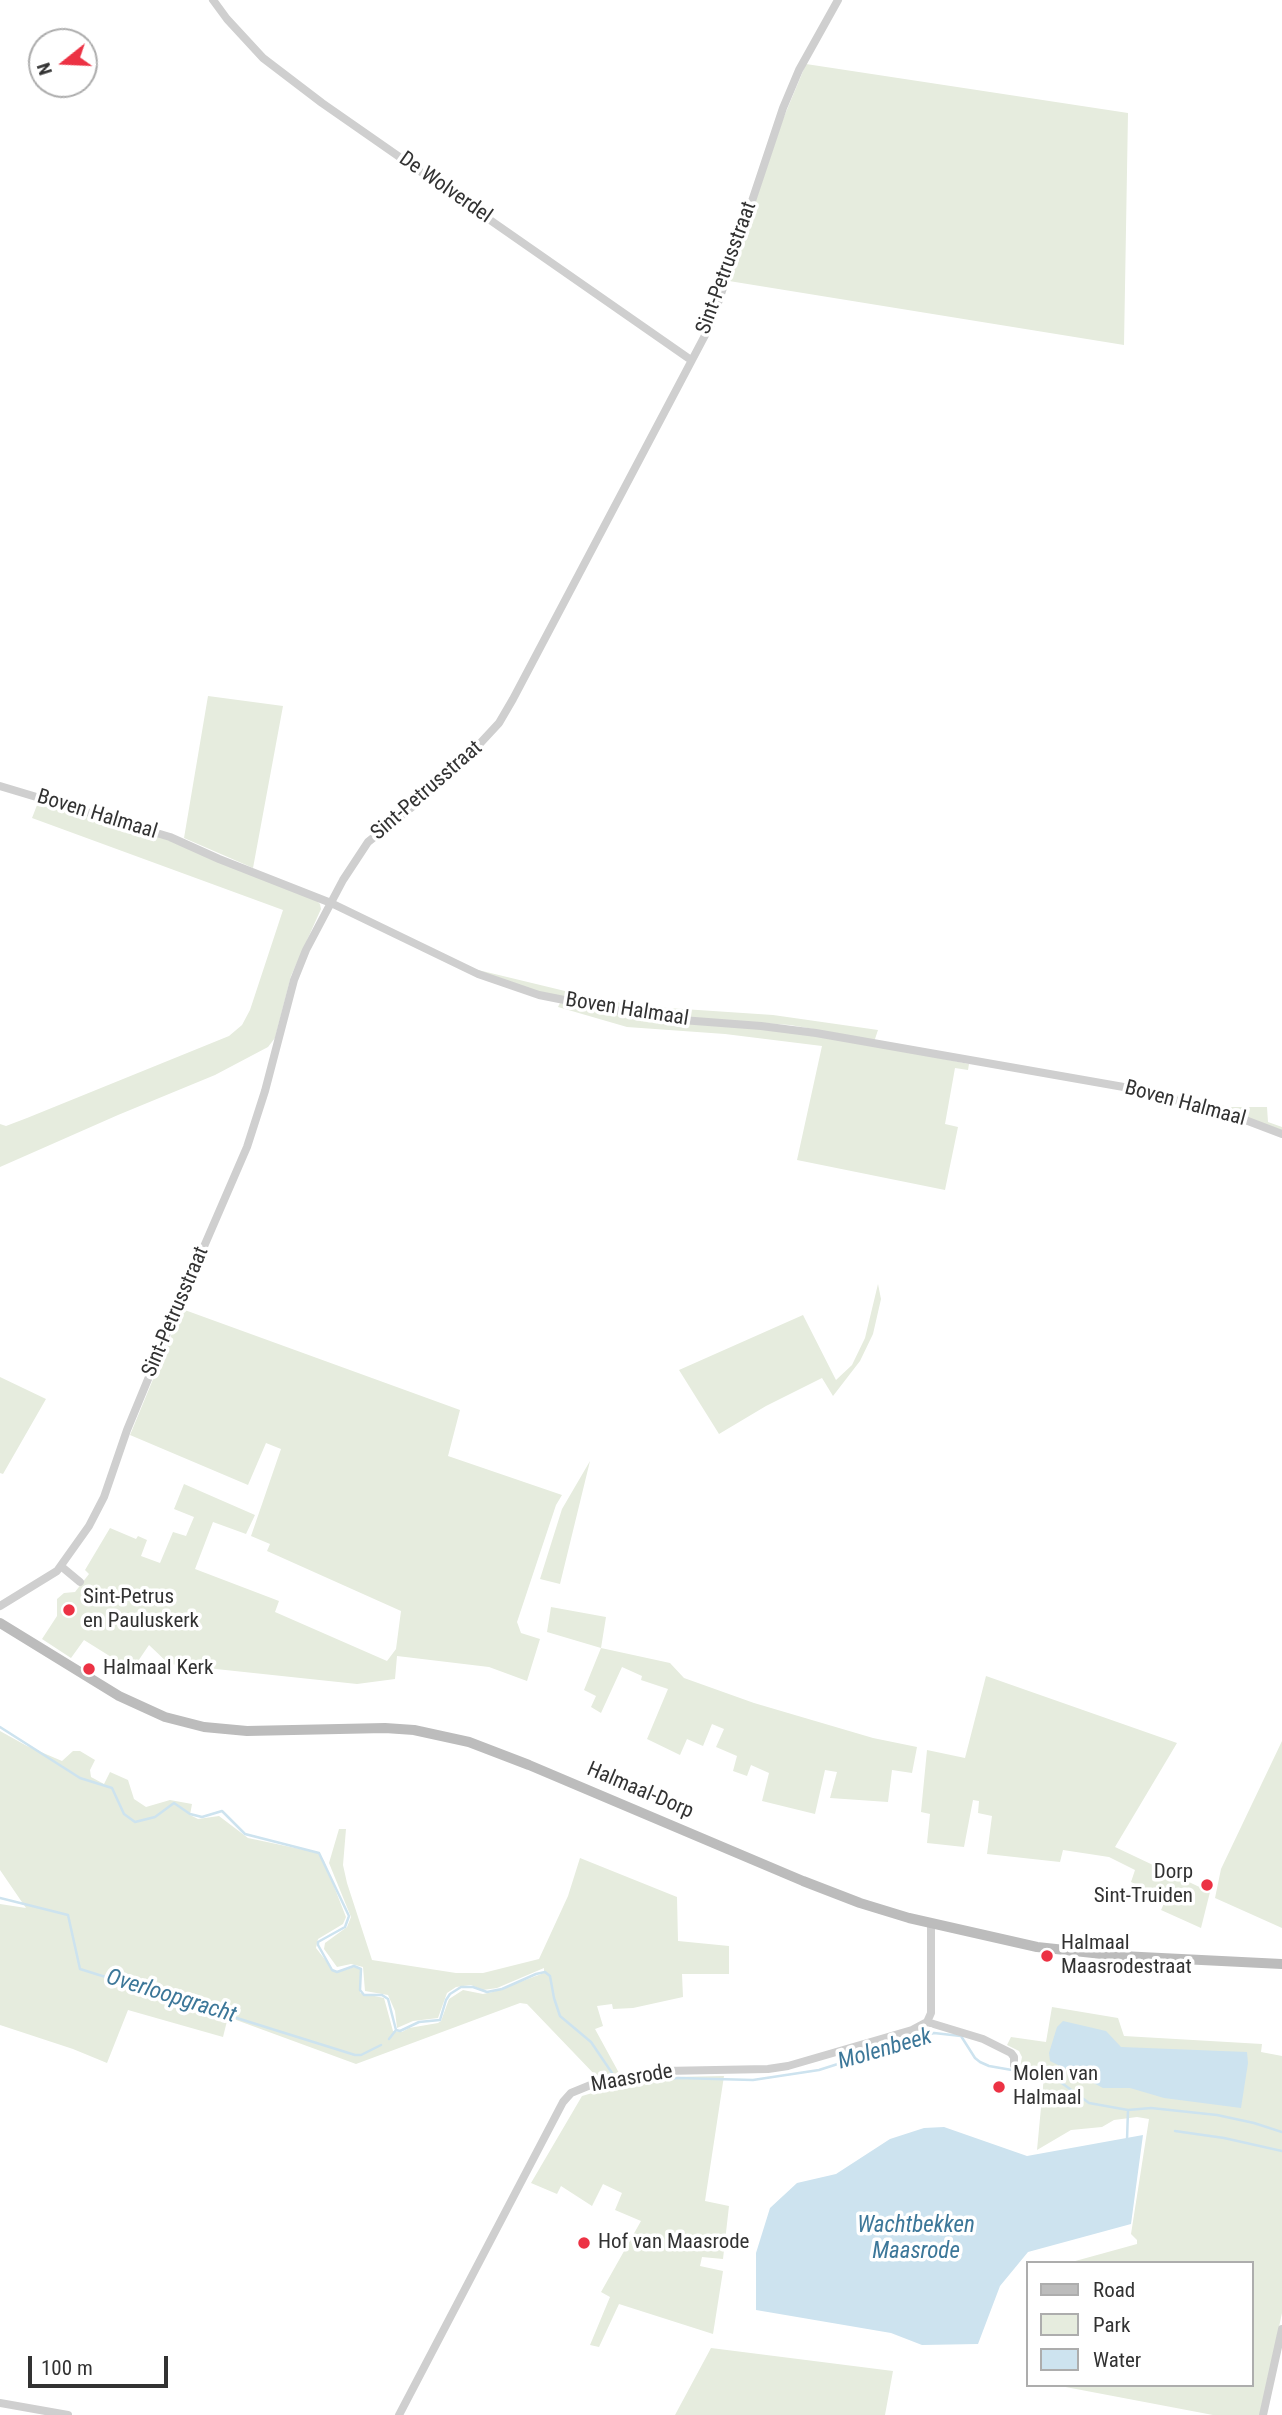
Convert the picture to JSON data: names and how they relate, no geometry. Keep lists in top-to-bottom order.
{
  "streets": {
    "street": [
      "De Wolverdel",
      "Sint-Petrusstraat",
      "Boven Halmaal",
      "Halmaal-Dorp",
      "Maasrode"
    ]
  },
  "crossings": [
    ["De Wolverdel", "Sint-Petrusstraat"],
    ["Sint-Petrusstraat", "Boven Halmaal"]
  ],
  "water": ["Overloopgracht", "Molenbeek", "Wachtbekken Maasrode"],
  "places": [
    "Sint-Petrus en Pauluskerk",
    "Halmaal Kerk",
    "Dorp Sint-Truiden",
    "Halmaal Maasrodestraat",
    "Molen van Halmaal",
    "Hof van Maasrode"
  ],
  "legend": ["Road", "Park", "Water"],
  "scale_bar": "100 m",
  "north": "left"
}
